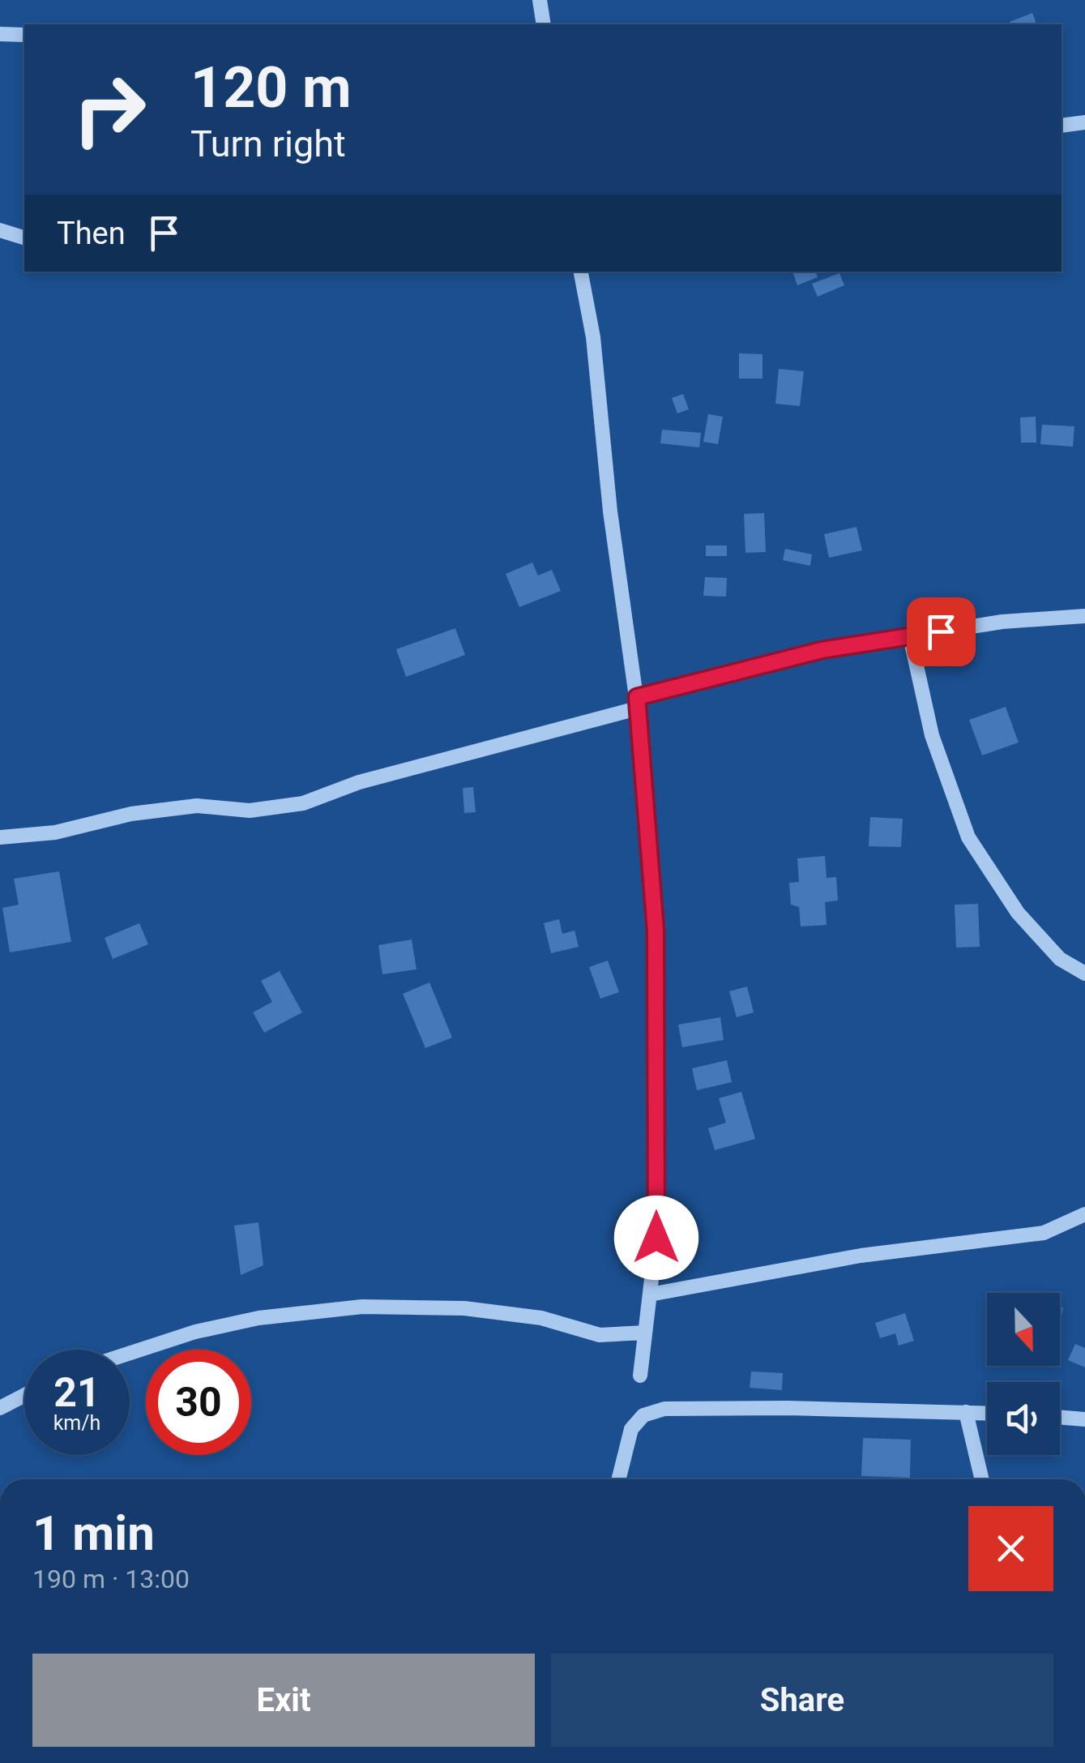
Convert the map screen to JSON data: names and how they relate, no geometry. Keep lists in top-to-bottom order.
{
  "north": "bottom",
  "page": {
    "turn": ["120 m", "Turn right"],
    "then": "Then",
    "speed": "21 km/h",
    "limit": "30",
    "heading": ["1 min", "190 m · 13:00"],
    "buttons": ["Exit", "Share"]
  }
}
